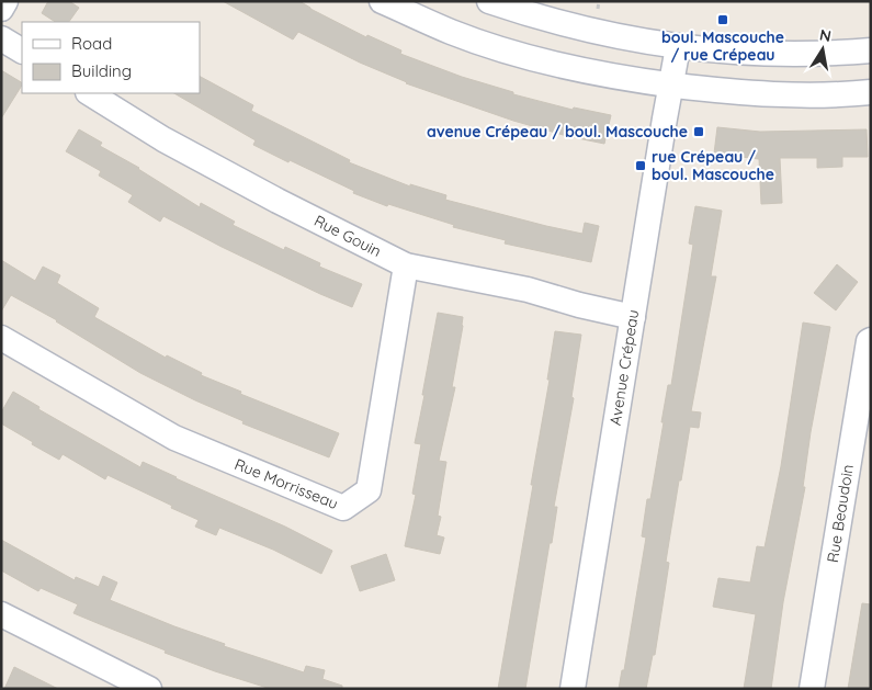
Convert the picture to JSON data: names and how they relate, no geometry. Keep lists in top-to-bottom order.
{
  "streets": {
    "street": [
      "Rue Gouin",
      "Avenue Crépeau",
      "Rue Morrisseau",
      "Rue Beaudoin"
    ]
  },
  "crossings": [
    ["Rue Gouin", "Avenue Crépeau"],
    ["Rue Gouin", "Rue Morrisseau"]
  ],
  "places": {
    "transit": ["boul. Mascouche / rue Crépeau", "avenue Crépeau / boul. Mascouche", "rue Crépeau / boul. Mascouche"]
  },
  "legend": ["Road", "Building"],
  "north": "top"
}
